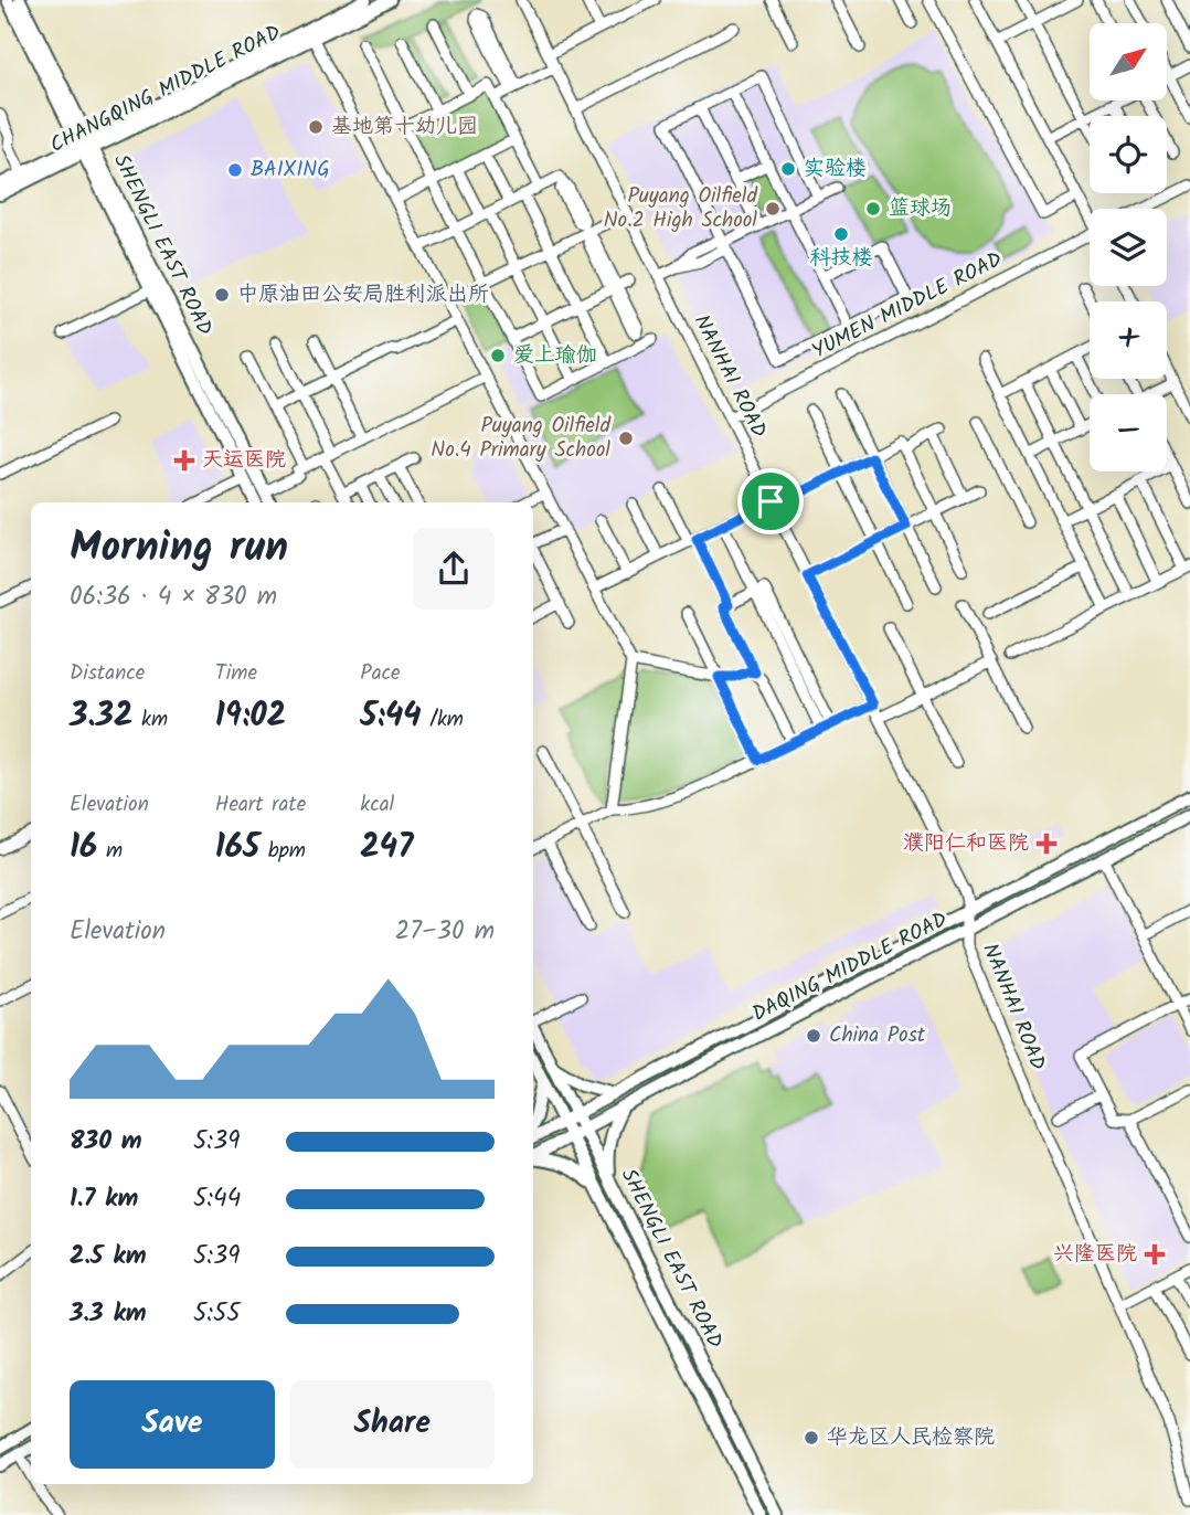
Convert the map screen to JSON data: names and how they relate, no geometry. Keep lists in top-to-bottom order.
{
  "streets": {
    "main road": ["CHANGQING MIDDLE ROAD", "SHENGLI EAST ROAD", "DAQING MIDDLE ROAD"],
    "street": ["YUMEN MIDDLE ROAD", "NANHAI ROAD"]
  },
  "crossings": [
    ["CHANGQING MIDDLE ROAD", "SHENGLI EAST ROAD"],
    ["SHENGLI EAST ROAD", "DAQING MIDDLE ROAD"],
    ["YUMEN MIDDLE ROAD", "NANHAI ROAD"],
    ["NANHAI ROAD", "DAQING MIDDLE ROAD"]
  ],
  "places": {
    "other": [
      "基地第十幼儿园",
      "实验楼",
      "BAIXING",
      "Puyang Oilfield No.2 High School",
      "篮球场",
      "科技楼",
      "中原油田公安局胜利派出所",
      "爱上瑜伽",
      "Puyang Oilfield No.4 Primary School",
      "China Post",
      "华龙区人民检察院"
    ],
    "health": ["天运医院", "濮阳仁和医院", "兴隆医院"]
  },
  "north": "top right",
  "page": {
    "map_buttons": ["+", "−"],
    "heading": ["Morning run", "06:36 · 4 × 830 m"],
    "stats": [
      ["Distance", "3.32 km"],
      ["Time", "19:02"],
      ["Pace", "5:44 /km"],
      ["Elevation", "16 m"],
      ["Heart rate", "165 bpm"],
      ["kcal", "247"]
    ],
    "chart": ["Elevation", "27–30 m"],
    "list": [
      {
        "name": "830 m",
        "note": "5:39"
      },
      {
        "name": "1.7 km",
        "note": "5:44"
      },
      {
        "name": "2.5 km",
        "note": "5:39"
      },
      {
        "name": "3.3 km",
        "note": "5:55"
      }
    ],
    "buttons": ["Save", "Share"]
  }
}
